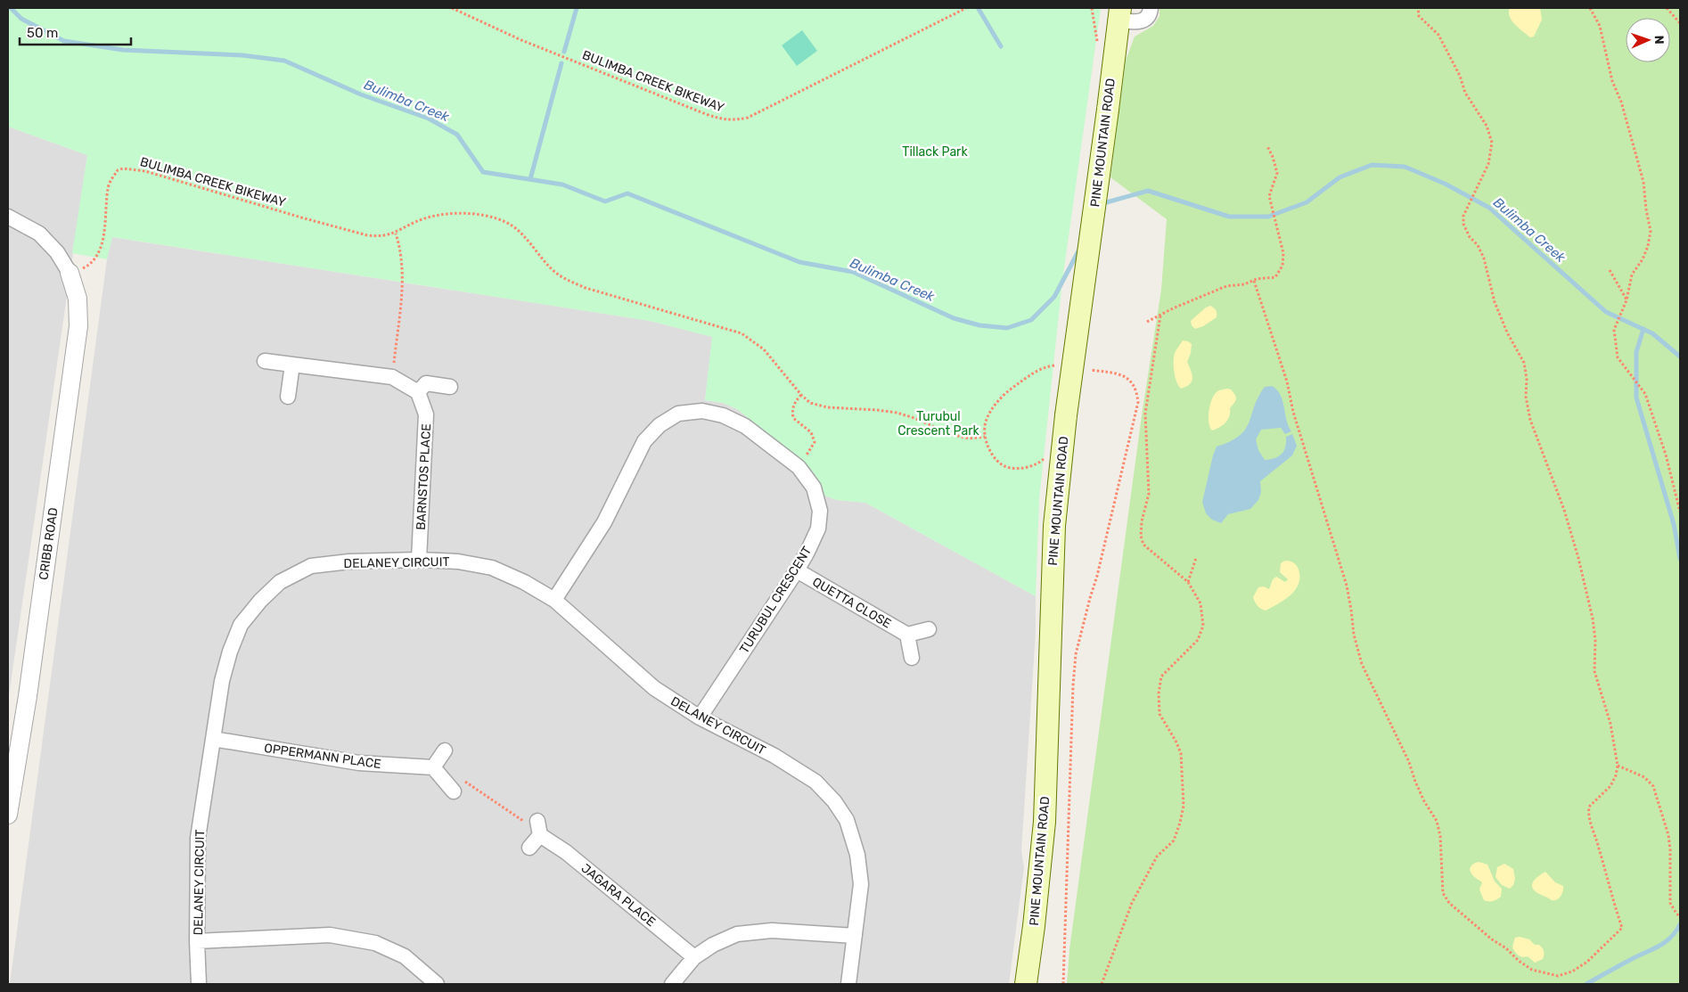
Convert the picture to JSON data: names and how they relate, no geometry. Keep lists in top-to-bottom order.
{
  "streets": {
    "main road": ["PINE MOUNTAIN ROAD"],
    "street": [
      "BARNSTOS PLACE",
      "CRIBB ROAD",
      "DELANEY CIRCUIT",
      "TURUBUL CRESCENT",
      "QUETTA CLOSE",
      "OPPERMANN PLACE",
      "JAGARA PLACE"
    ],
    "path": ["BULIMBA CREEK BIKEWAY"]
  },
  "crossings": [
    ["BULIMBA CREEK BIKEWAY", "CRIBB ROAD"],
    ["BARNSTOS PLACE", "DELANEY CIRCUIT"],
    ["DELANEY CIRCUIT", "TURUBUL CRESCENT"],
    ["DELANEY CIRCUIT", "OPPERMANN PLACE"],
    ["TURUBUL CRESCENT", "QUETTA CLOSE"]
  ],
  "water": ["Bulimba Creek"],
  "parks": ["Tillack Park", "Turubul Crescent Park"],
  "scale_bar": "50 m",
  "north": "right"
}
